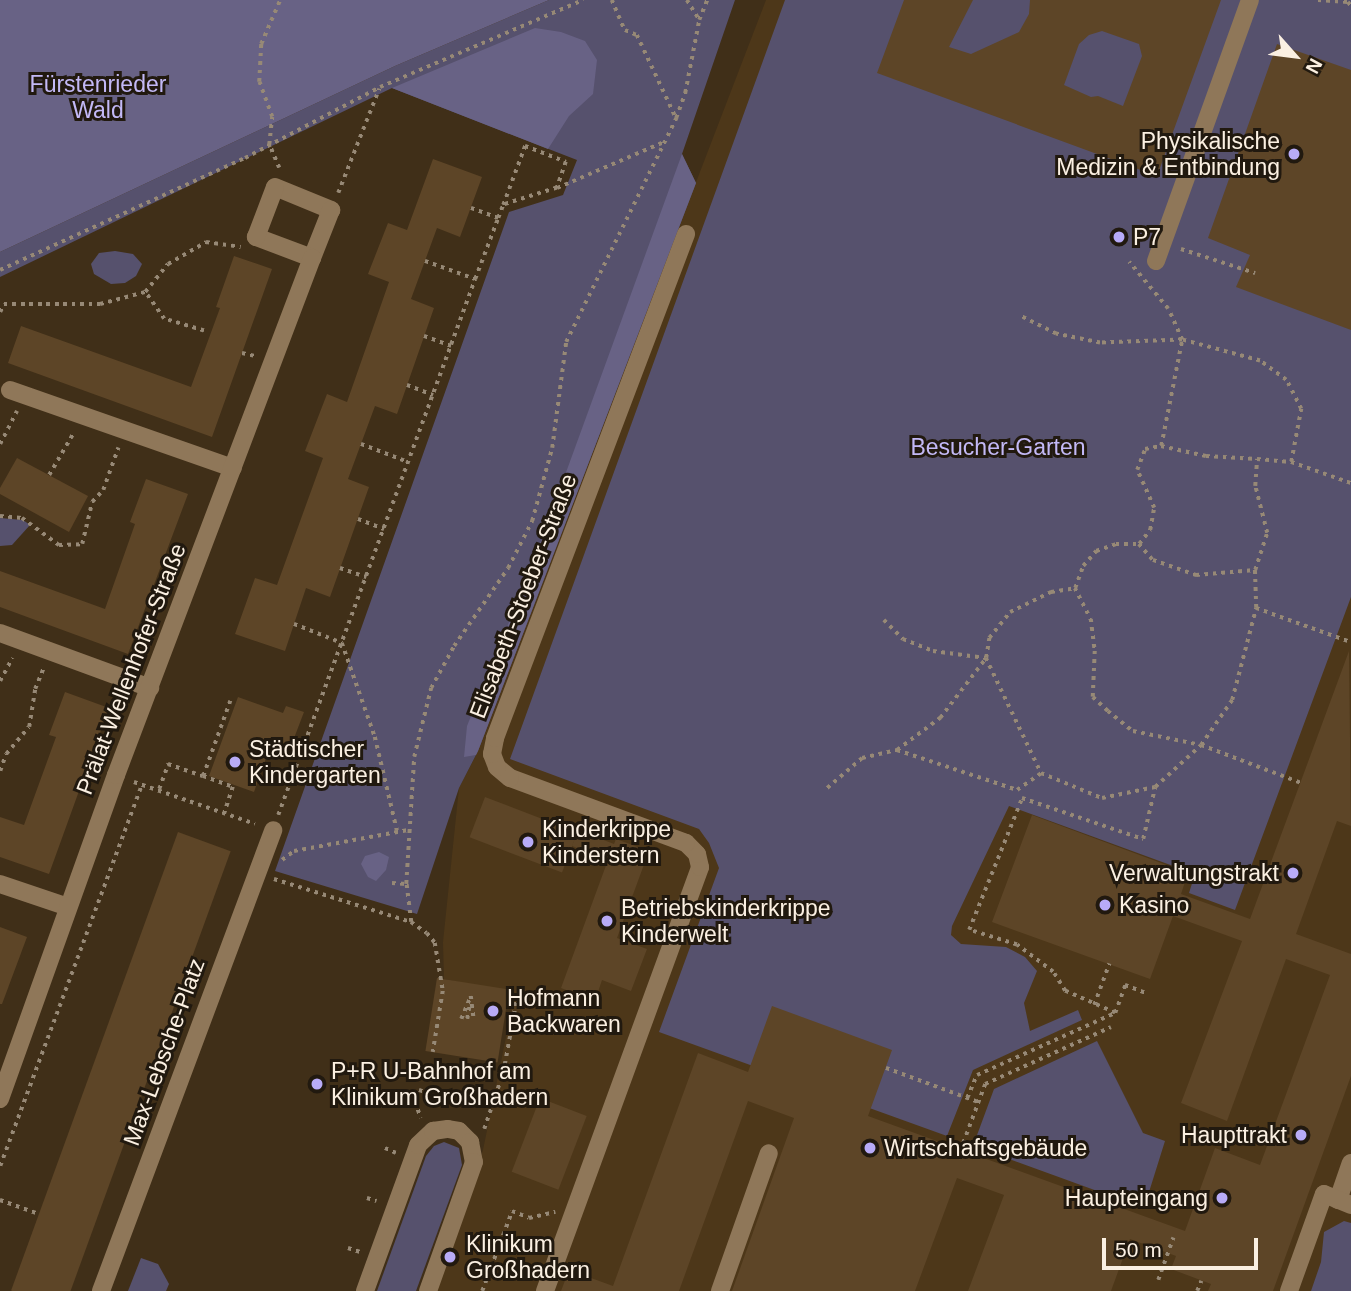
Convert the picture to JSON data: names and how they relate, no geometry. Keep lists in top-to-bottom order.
{
  "streets": {
    "street": ["Elisabeth-Stoeber-Straße", "Prälat-Wellenhofer-Straße", "Max-Lebsche-Platz"]
  },
  "parks": ["Fürstenrieder Wald", "Besucher-Garten"],
  "places": [
    "Physikalische Medizin & Entbindung",
    "P7",
    "Städtischer Kindergarten",
    "Kinderkrippe Kinderstern",
    "Verwaltungstrakt",
    "Kasino",
    "Betriebskinderkrippe Kinderwelt",
    "Hofmann Backwaren",
    "P+R U-Bahnhof am Klinikum Großhadern",
    "Haupttrakt",
    "Wirtschaftsgebäude",
    "Haupteingang",
    "Klinikum Großhadern"
  ],
  "scale_bar": "50 m",
  "north": "bottom right"
}
